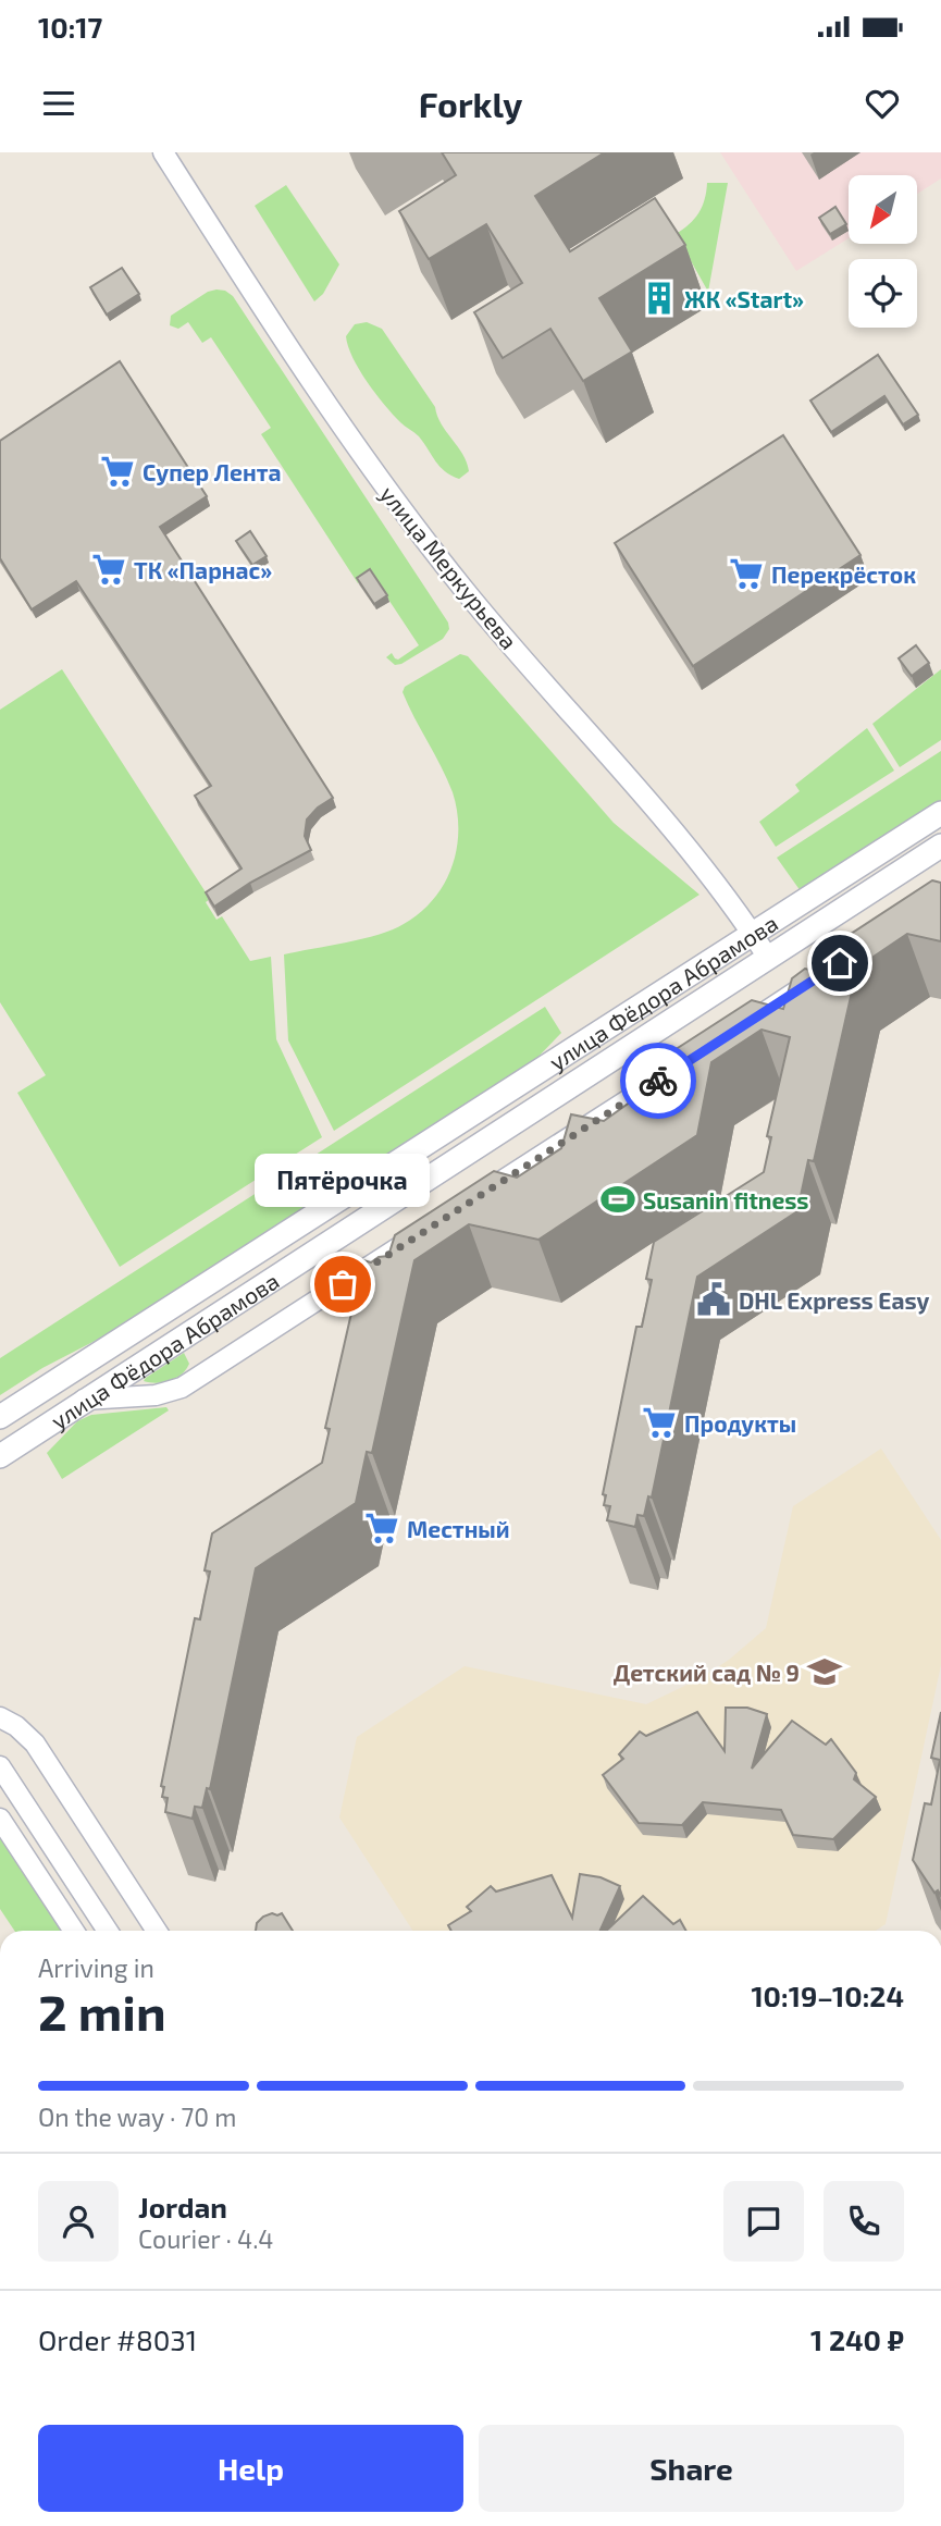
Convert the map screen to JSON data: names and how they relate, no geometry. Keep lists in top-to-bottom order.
{
  "streets": {
    "street": ["улица Меркурьева", "улица Фёдора Абрамова"]
  },
  "crossings": [
    ["улица Меркурьева", "улица Фёдора Абрамова"]
  ],
  "places": {
    "building": ["ЖК «Start»"],
    "supermarket": [
      "Супер Лента",
      "ТК «Парнас»",
      "Перекрёсток",
      "Продукты",
      "Местный"
    ],
    "sports": ["Susanin fitness"],
    "other": ["Пятёрочка"],
    "public building": ["DHL Express Easy"],
    "school or university": ["Детский сад № 9"]
  },
  "north": "bottom left",
  "page": {
    "status": "10:17",
    "header": "Forkly",
    "bubble": "Пятёрочка",
    "heading": ["2 min", "Arriving in", "10:19–10:24"],
    "panel": [
      "Jordan",
      "Courier · 4.4",
      "Order #8031",
      "1 240 ₽"
    ],
    "bar": "On the way · 70 m",
    "buttons": ["Help", "Share"]
  }
}
